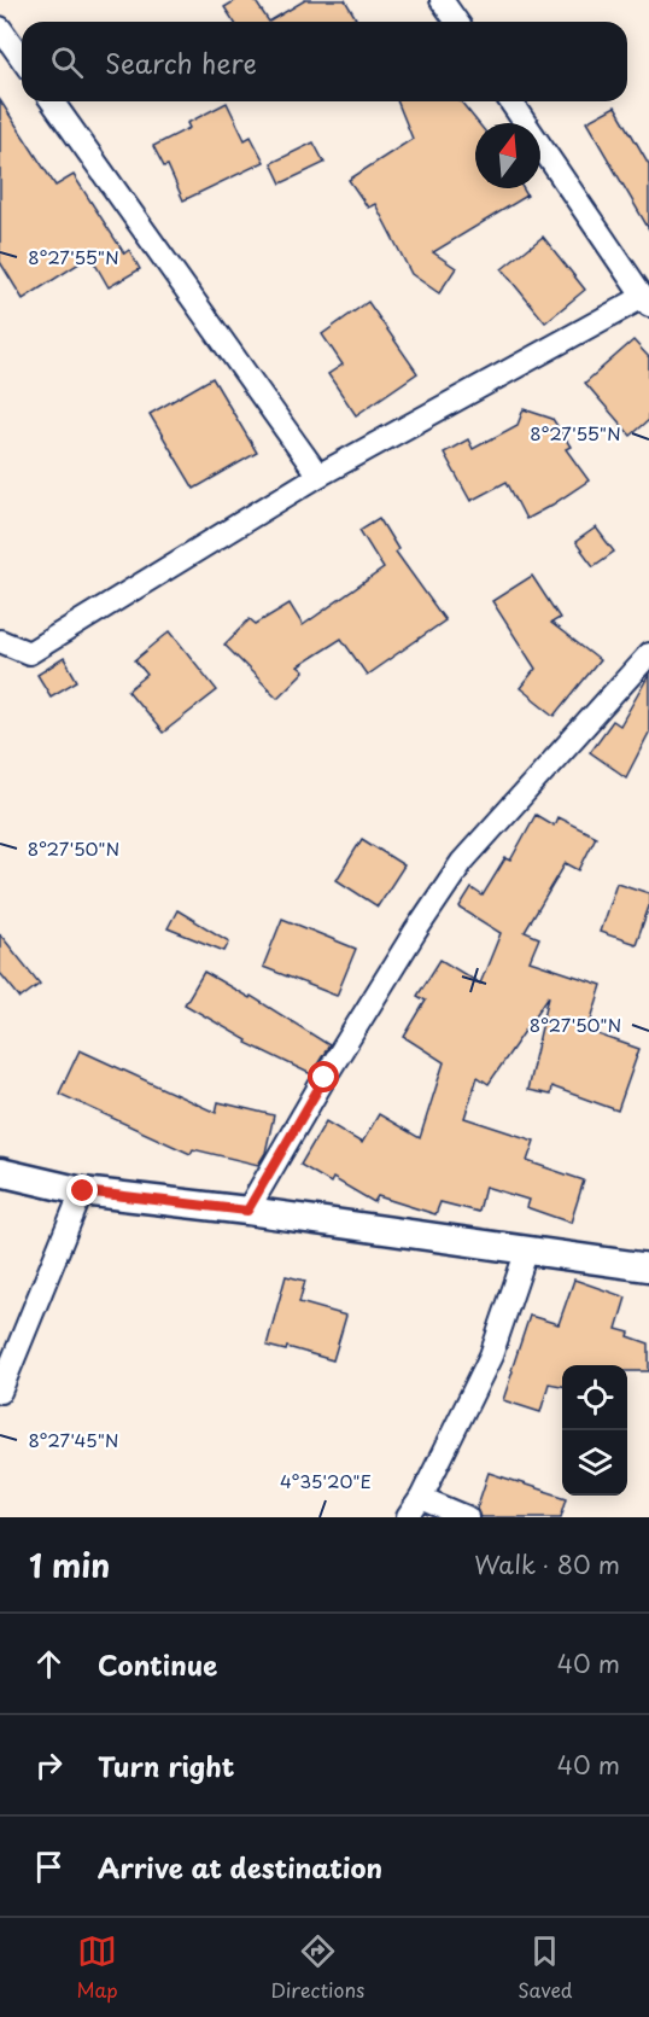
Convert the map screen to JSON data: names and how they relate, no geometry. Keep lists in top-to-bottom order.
{
  "north": "top",
  "page": {
    "search": "Search here",
    "heading": ["1 min", "Walk · 80 m"],
    "list": [
      ["Continue", "40 m"],
      ["Turn right", "40 m"],
      "Arrive at destination"
    ],
    "nav": ["Map", "Directions", "Saved"]
  },
  "coordinates": [
    "8°27'55\"N",
    "8°27'50\"N",
    "8°27'45\"N",
    "4°35'20\"E"
  ]
}
